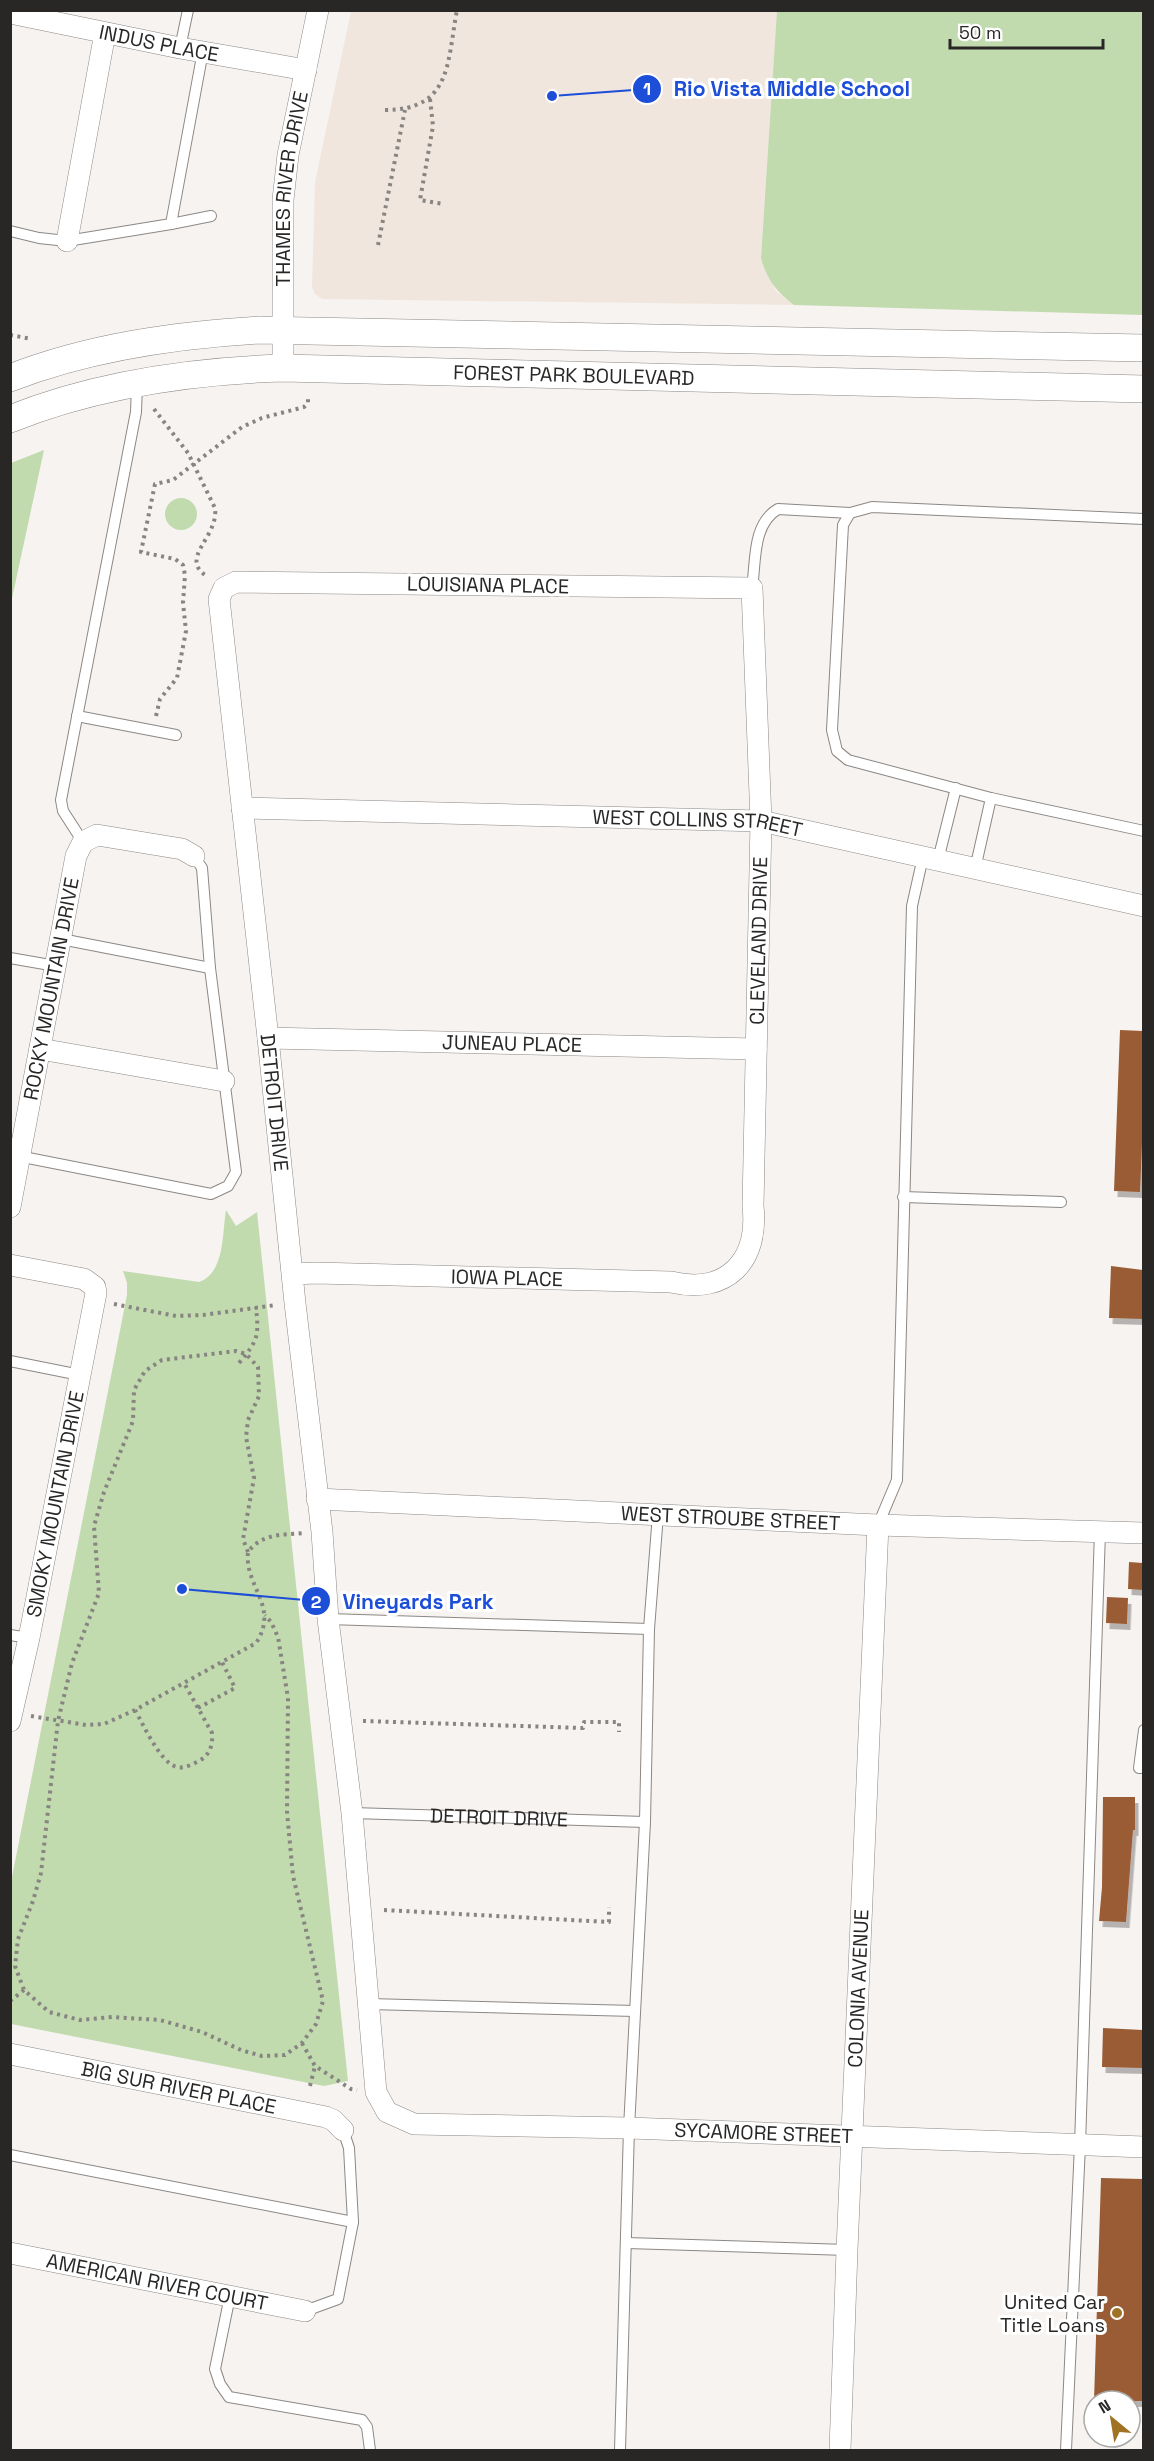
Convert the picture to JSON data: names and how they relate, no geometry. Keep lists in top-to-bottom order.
{
  "streets": {
    "street": [
      "INDUS PLACE",
      "THAMES RIVER DRIVE",
      "FOREST PARK BOULEVARD",
      "LOUISIANA PLACE",
      "WEST COLLINS STREET",
      "CLEVELAND DRIVE",
      "ROCKY MOUNTAIN DRIVE",
      "JUNEAU PLACE",
      "DETROIT DRIVE",
      "IOWA PLACE",
      "SMOKY MOUNTAIN DRIVE",
      "WEST STROUBE STREET",
      "COLONIA AVENUE",
      "BIG SUR RIVER PLACE",
      "SYCAMORE STREET",
      "AMERICAN RIVER COURT"
    ]
  },
  "crossings": [
    ["INDUS PLACE", "THAMES RIVER DRIVE"],
    ["THAMES RIVER DRIVE", "FOREST PARK BOULEVARD"],
    ["LOUISIANA PLACE", "CLEVELAND DRIVE"],
    ["LOUISIANA PLACE", "DETROIT DRIVE"],
    ["WEST COLLINS STREET", "CLEVELAND DRIVE"],
    ["WEST COLLINS STREET", "DETROIT DRIVE"],
    ["CLEVELAND DRIVE", "JUNEAU PLACE"],
    ["CLEVELAND DRIVE", "IOWA PLACE"],
    ["JUNEAU PLACE", "DETROIT DRIVE"],
    ["DETROIT DRIVE", "IOWA PLACE"],
    ["DETROIT DRIVE", "WEST STROUBE STREET"],
    ["DETROIT DRIVE", "SYCAMORE STREET"],
    ["WEST STROUBE STREET", "COLONIA AVENUE"],
    ["COLONIA AVENUE", "SYCAMORE STREET"]
  ],
  "places": ["Rio Vista Middle School", "Vineyards Park", "United Car Title Loans"],
  "scale_bar": "50 m",
  "north": "top left"
}
